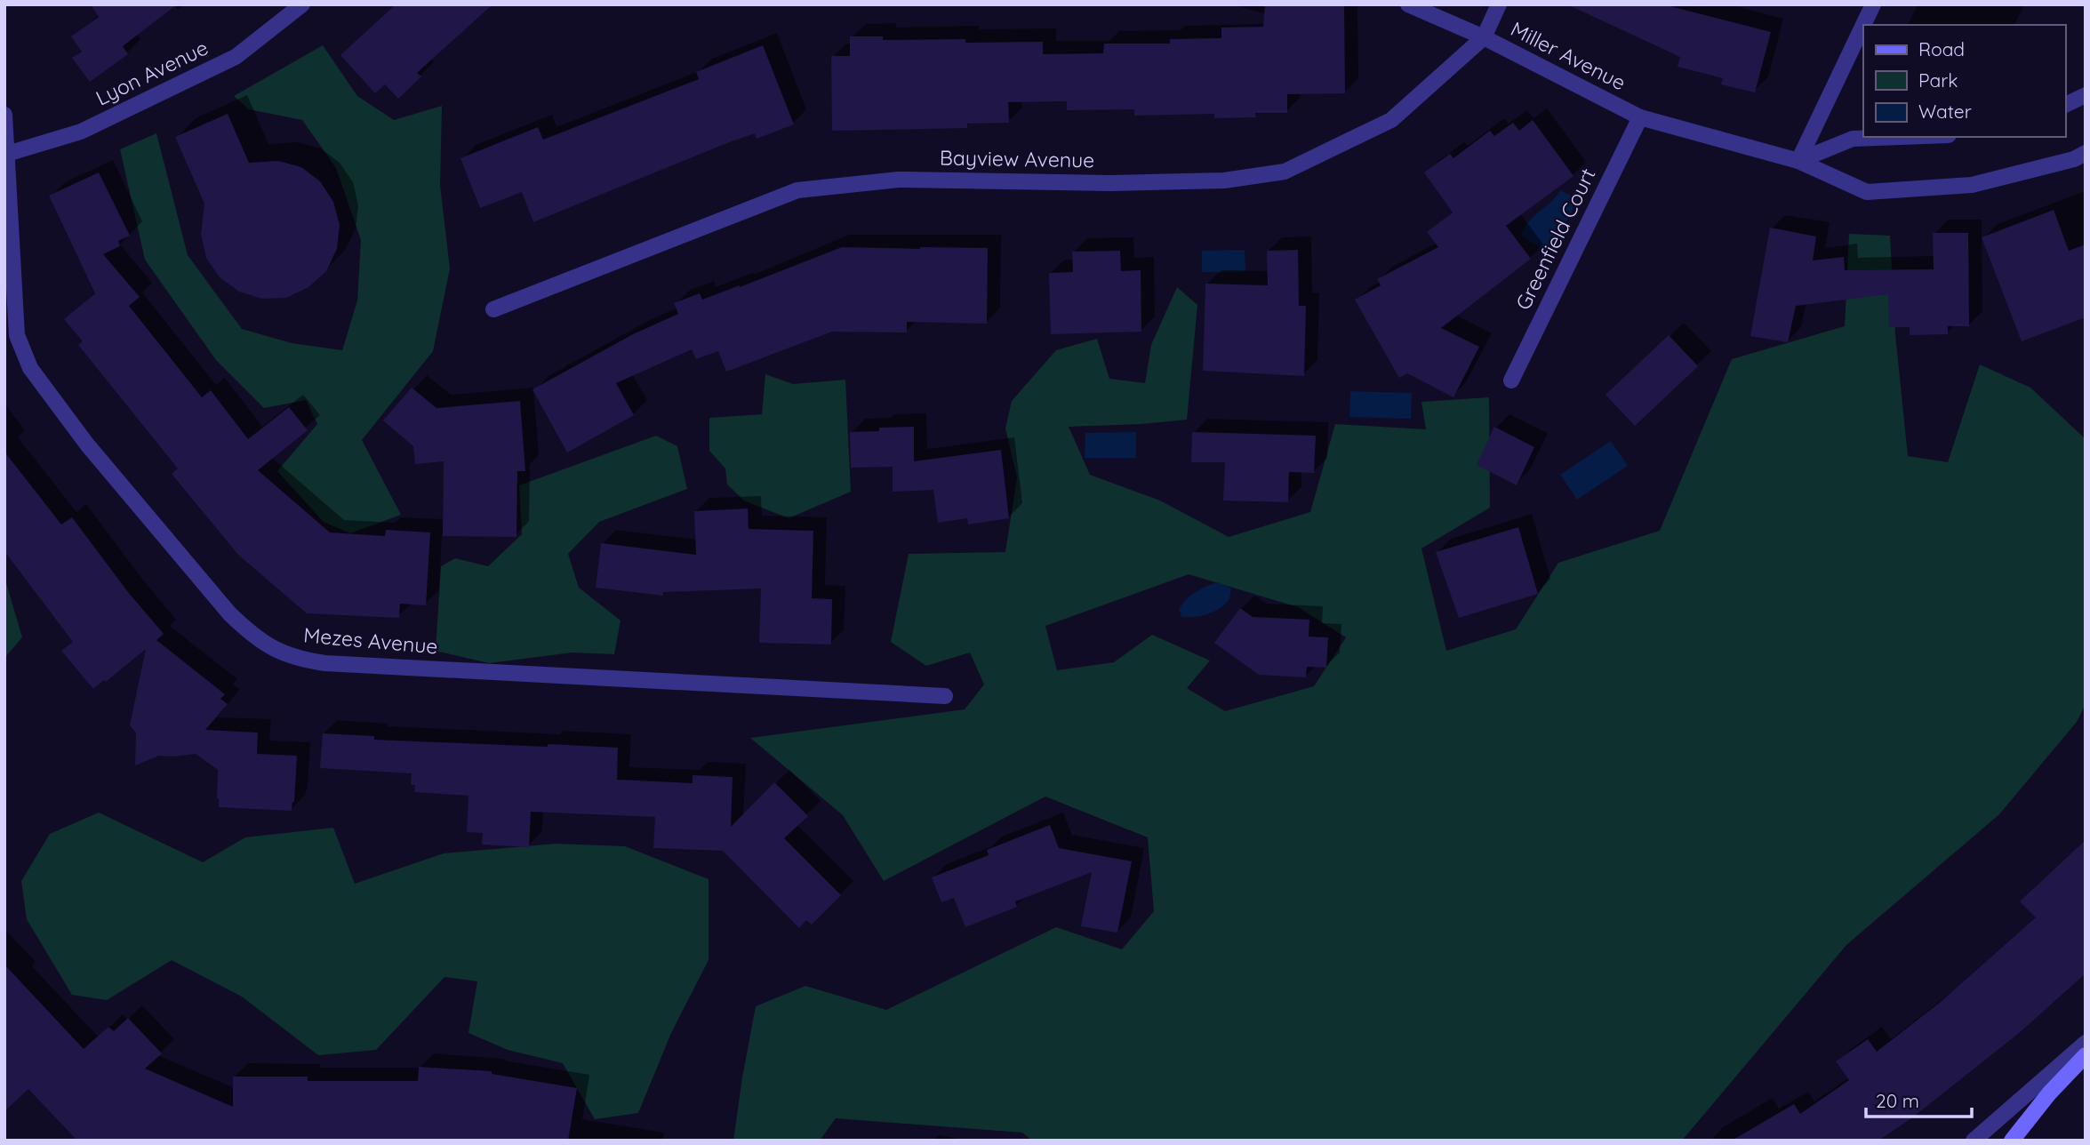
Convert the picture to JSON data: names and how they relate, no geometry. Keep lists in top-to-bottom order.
{
  "streets": {
    "street": [
      "Miller Avenue",
      "Lyon Avenue",
      "Bayview Avenue",
      "Greenfield Court",
      "Mezes Avenue"
    ]
  },
  "crossings": [
    ["Miller Avenue", "Bayview Avenue"],
    ["Miller Avenue", "Greenfield Court"],
    ["Lyon Avenue", "Mezes Avenue"]
  ],
  "legend": ["Road", "Park", "Water"],
  "scale_bar": "20 m"
}
